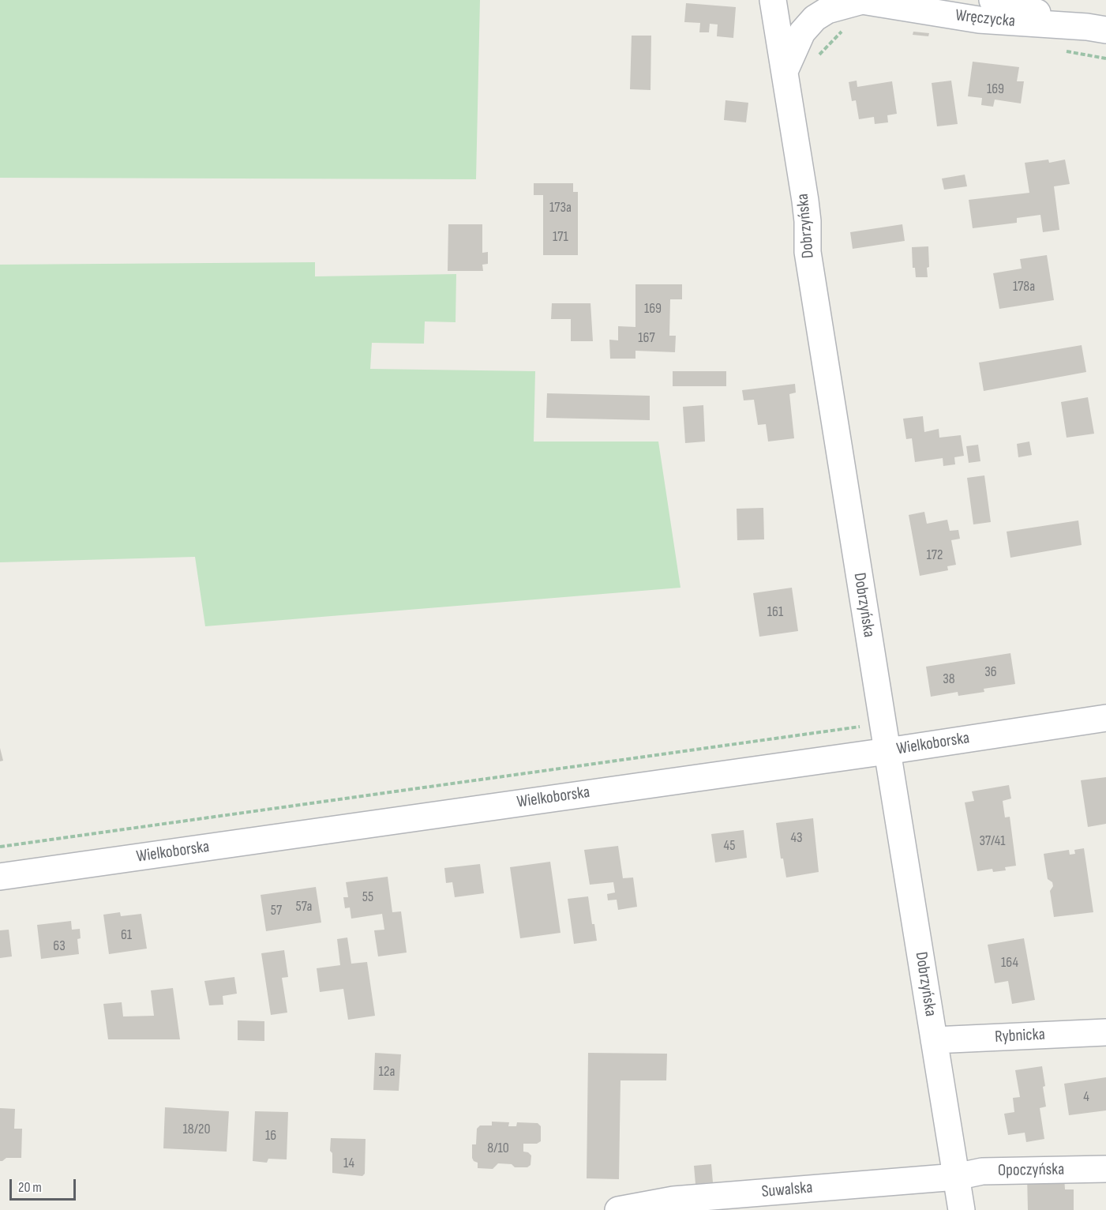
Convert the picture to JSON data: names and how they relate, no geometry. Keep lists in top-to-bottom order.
{
  "streets": {
    "street": [
      "Wręczycka",
      "Dobrzyńska",
      "Wielkoborska",
      "Rybnicka",
      "Opoczyńska",
      "Suwalska"
    ]
  },
  "crossings": [
    ["Dobrzyńska", "Wielkoborska"],
    ["Dobrzyńska", "Rybnicka"],
    ["Dobrzyńska", "Opoczyńska"],
    ["Dobrzyńska", "Suwalska"],
    ["Opoczyńska", "Suwalska"]
  ],
  "house_numbers": [
    "169",
    "173a",
    "171",
    "178a",
    "169",
    "167",
    "172",
    "161",
    "36",
    "38",
    "43",
    "37/41",
    "45",
    "55",
    "57a",
    "57",
    "61",
    "63",
    "164",
    "12a",
    "4",
    "18/20",
    "16",
    "8/10",
    "14"
  ],
  "scale_bar": "20 m"
}
